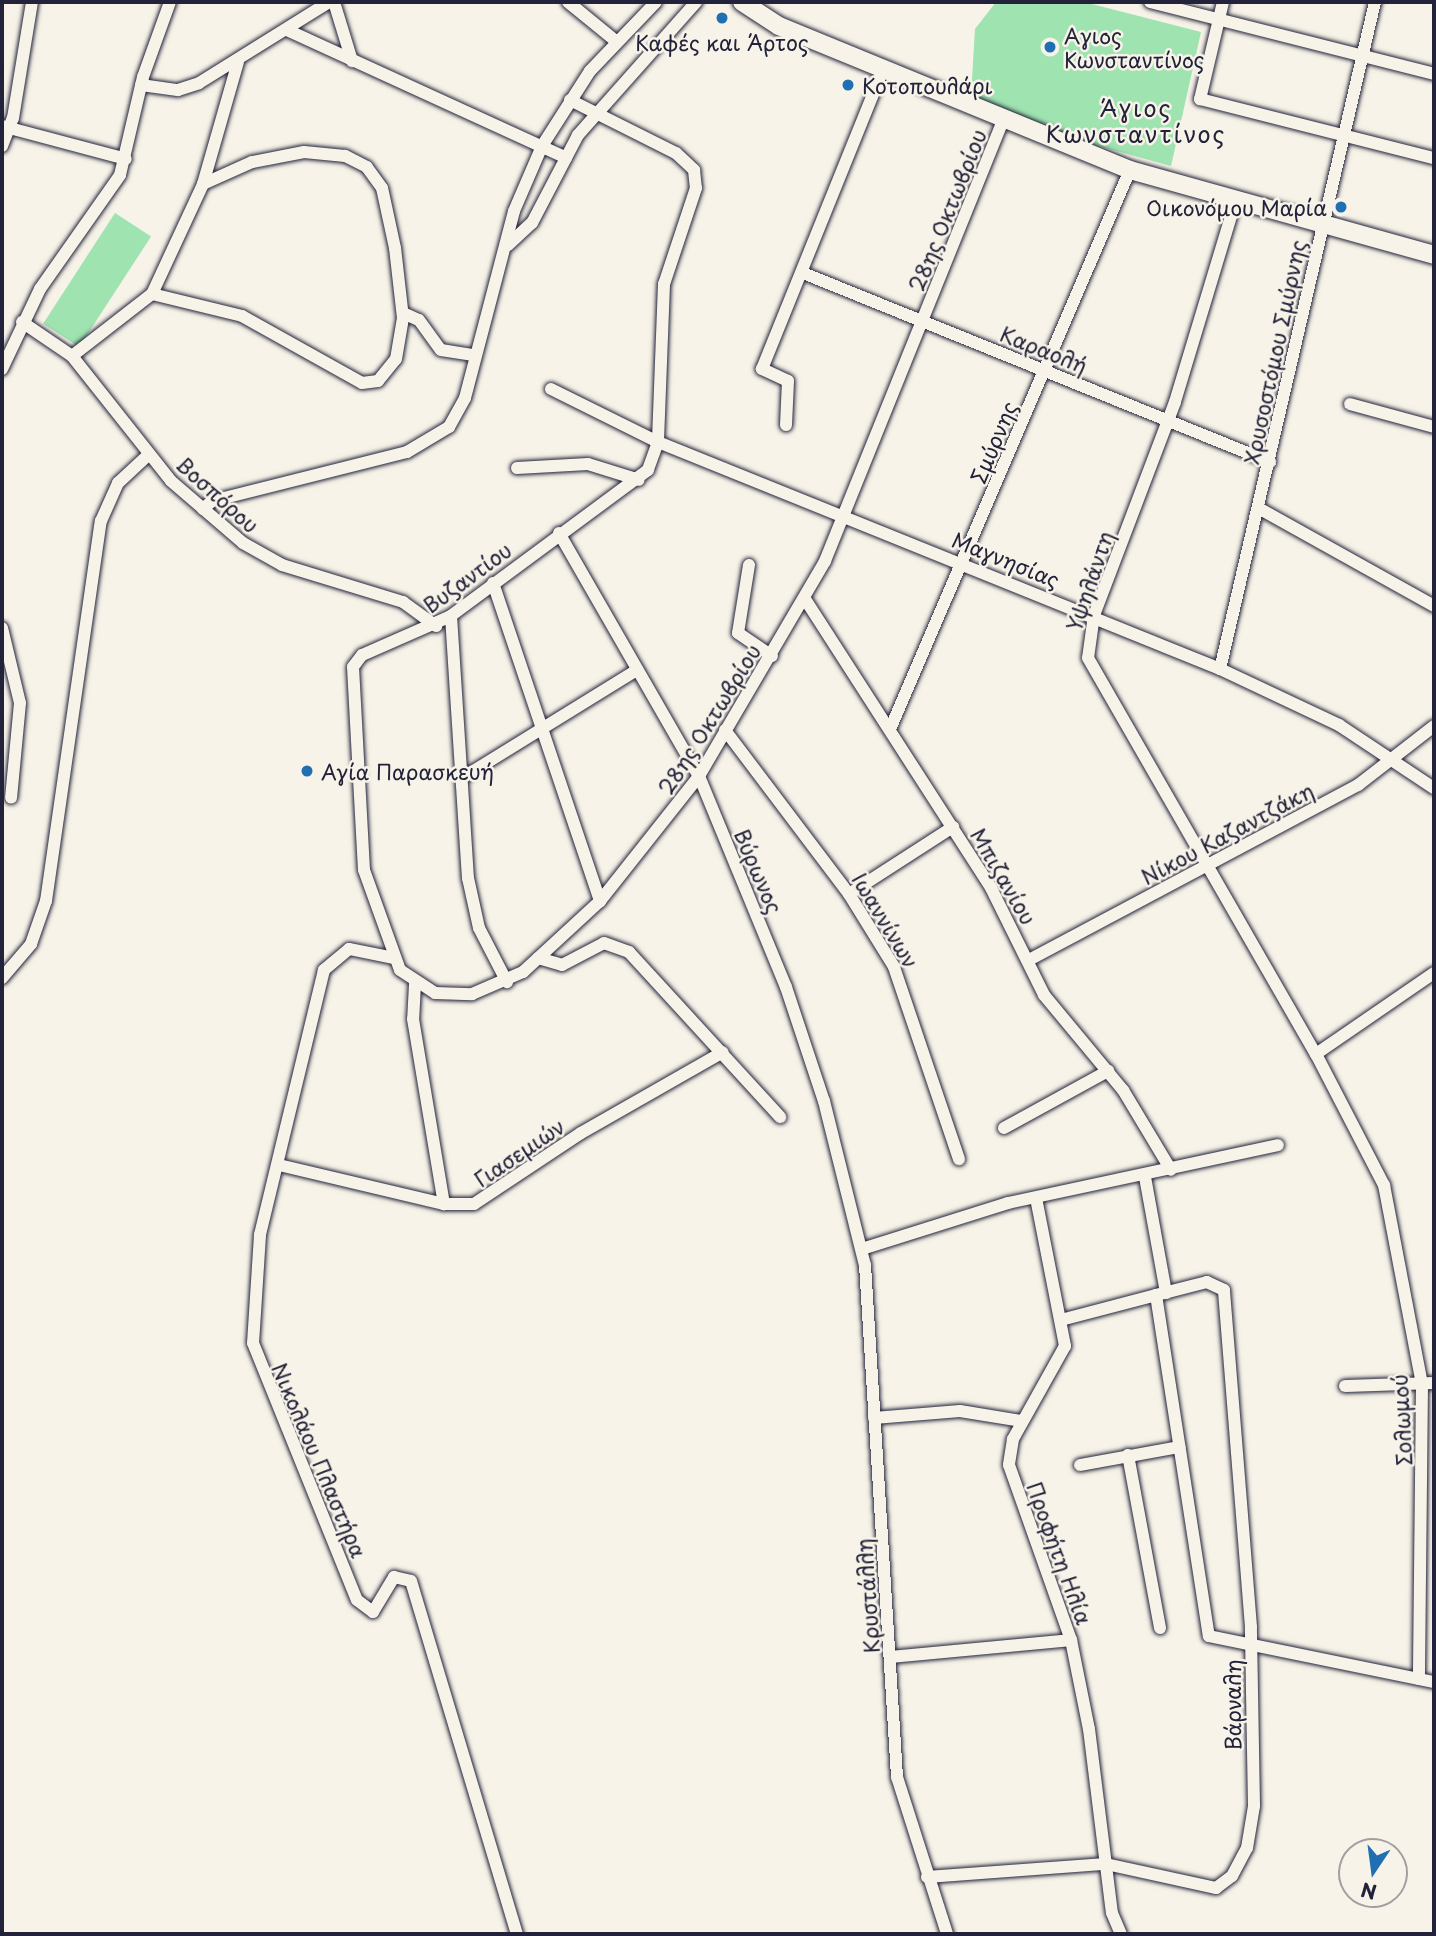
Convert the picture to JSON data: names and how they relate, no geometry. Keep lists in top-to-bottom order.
{
  "streets": {
    "street": [
      "28ης Οκτωβρίου",
      "Καραολή",
      "Χρυσοστόμου Σμύρνης",
      "Σμύρνης",
      "Βοσπόρου",
      "Μαγνησίας",
      "Βυζαντίου",
      "Υψηλάντη",
      "Νίκου Καζαντζάκη",
      "Βύρωνος",
      "Μπιζανίου",
      "Ιωαννίνων",
      "Γιασεμιών",
      "Σολωμού",
      "Νικολάου Πλαστήρα",
      "Προφήτη Ηλία",
      "Κρυστάλλη",
      "Βάρναλη"
    ]
  },
  "crossings": [
    ["28ης Οκτωβρίου", "Καραολή"],
    ["28ης Οκτωβρίου", "Μαγνησίας"],
    ["28ης Οκτωβρίου", "Βύρωνος"],
    ["28ης Οκτωβρίου", "Μπιζανίου"],
    ["28ης Οκτωβρίου", "Ιωαννίνων"],
    ["Καραολή", "Χρυσοστόμου Σμύρνης"],
    ["Καραολή", "Σμύρνης"],
    ["Καραολή", "Υψηλάντη"],
    ["Χρυσοστόμου Σμύρνης", "Μαγνησίας"],
    ["Σμύρνης", "Μαγνησίας"],
    ["Σμύρνης", "Μπιζανίου"],
    ["Βοσπόρου", "Βυζαντίου"],
    ["Μαγνησίας", "Βυζαντίου"],
    ["Μαγνησίας", "Υψηλάντη"],
    ["Μαγνησίας", "Νίκου Καζαντζάκη"],
    ["Βυζαντίου", "Βύρωνος"],
    ["Βυζαντίου", "Νικολάου Πλαστήρα"],
    ["Υψηλάντη", "Νίκου Καζαντζάκη"],
    ["Υψηλάντη", "Σολωμού"],
    ["Νίκου Καζαντζάκη", "Μπιζανίου"],
    ["Βύρωνος", "Κρυστάλλη"],
    ["Γιασεμιών", "Νικολάου Πλαστήρα"],
    ["Προφήτη Ηλία", "Βάρναλη"],
    ["Κρυστάλλη", "Βάρναλη"]
  ],
  "districts": ["Άγιος Κωνσταντίνος"],
  "places": [
    "Καφές και Άρτος",
    "Αγιος Κωνσταντίνος",
    "Κοτοπουλάρι",
    "Οικονόμου Μαρία",
    "Αγία Παρασκευή"
  ],
  "north": "bottom"
}
